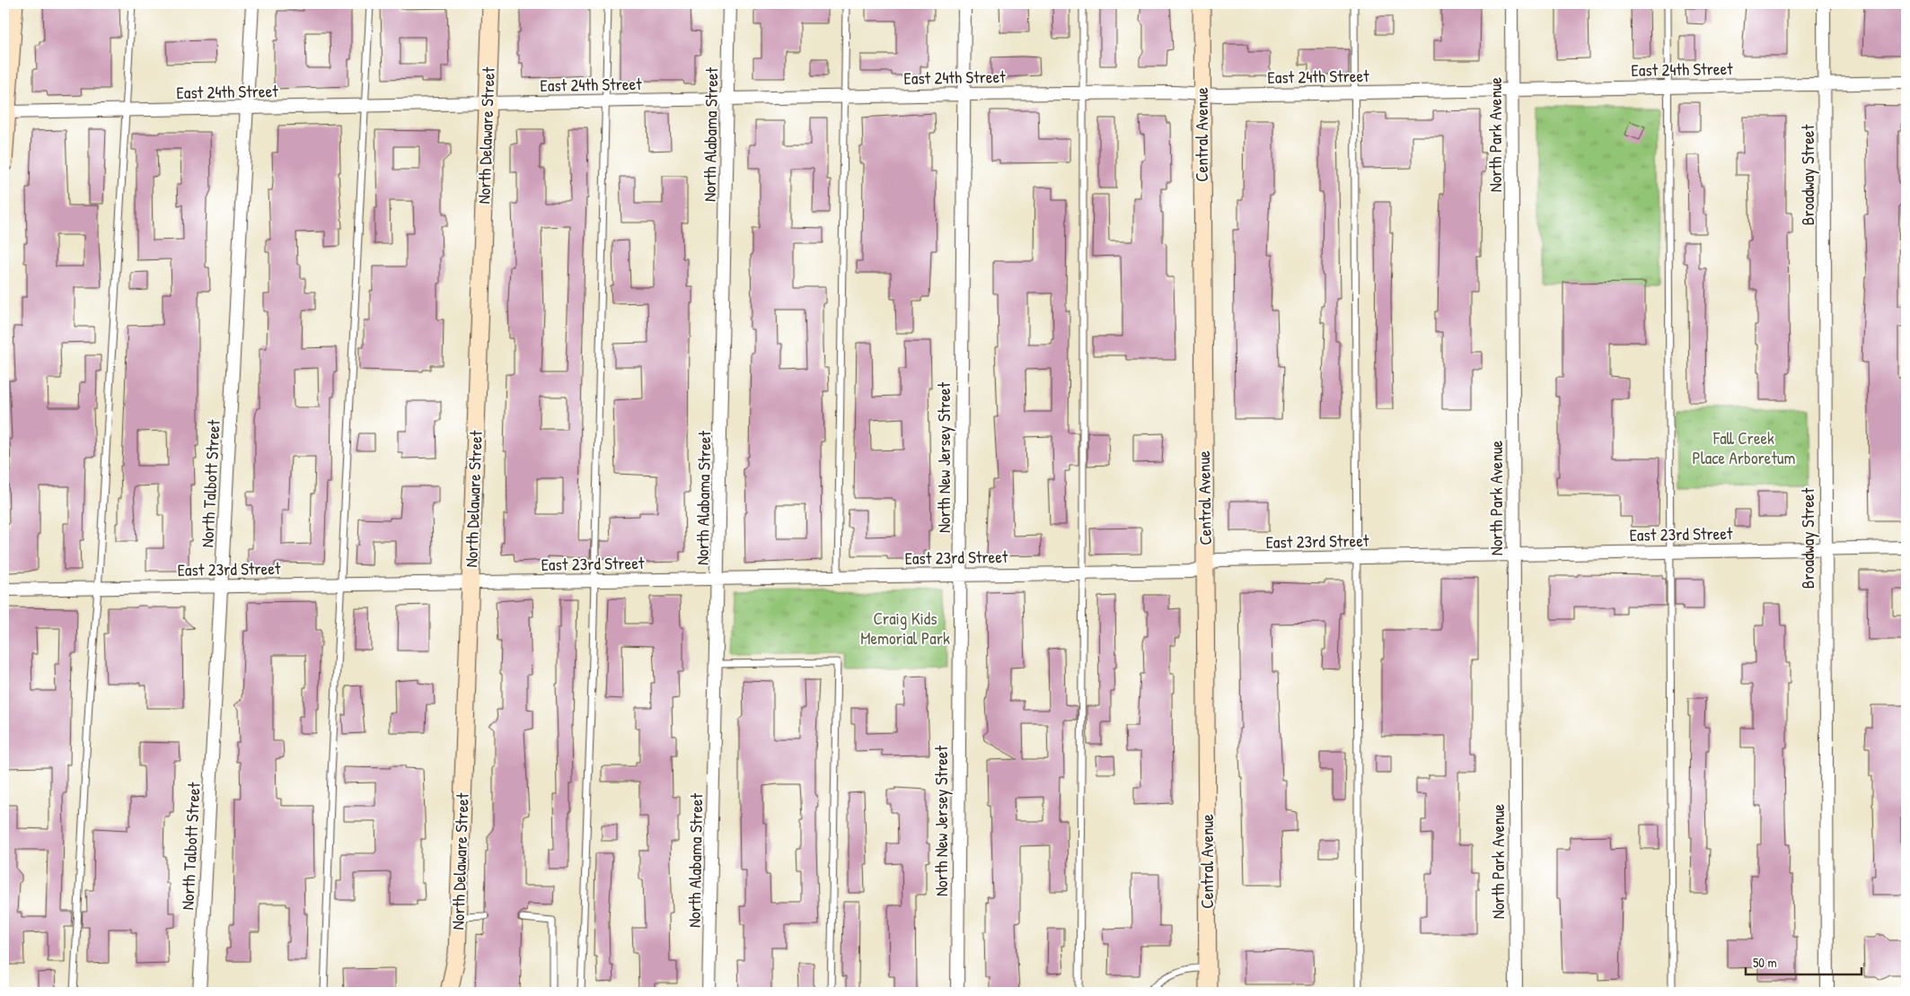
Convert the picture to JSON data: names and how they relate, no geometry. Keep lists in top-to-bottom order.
{
  "streets": {
    "main road": ["Central Avenue", "North Delaware Street"],
    "street": [
      "East 24th Street",
      "North Alabama Street",
      "North Park Avenue",
      "Broadway Street",
      "North New Jersey Street",
      "North Talbott Street",
      "East 23rd Street"
    ]
  },
  "crossings": [
    ["East 24th Street", "North Alabama Street"],
    ["East 24th Street", "Central Avenue"],
    ["East 24th Street", "North Park Avenue"],
    ["East 24th Street", "North Delaware Street"],
    ["East 24th Street", "Broadway Street"],
    ["East 24th Street", "North New Jersey Street"],
    ["East 24th Street", "North Talbott Street"],
    ["North Alabama Street", "East 23rd Street"],
    ["Central Avenue", "East 23rd Street"],
    ["North Park Avenue", "East 23rd Street"],
    ["North Delaware Street", "East 23rd Street"],
    ["Broadway Street", "East 23rd Street"],
    ["North New Jersey Street", "East 23rd Street"],
    ["North Talbott Street", "East 23rd Street"]
  ],
  "parks": ["Fall Creek Place Arboretum", "Craig Kids Memorial Park"],
  "scale_bar": "50 m"
}
